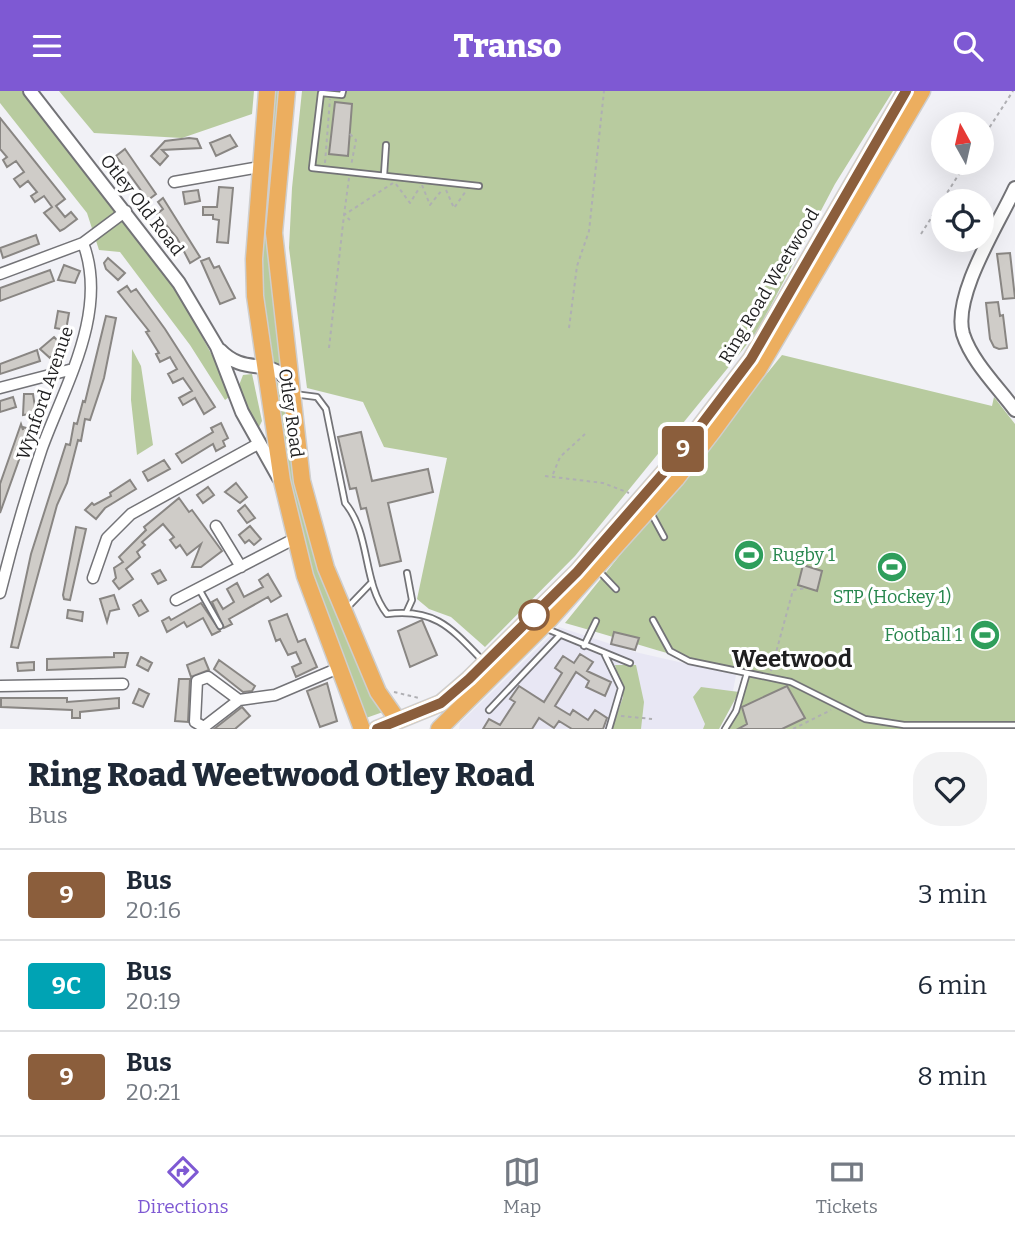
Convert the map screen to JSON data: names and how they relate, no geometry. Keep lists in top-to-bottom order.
{
  "streets": {
    "highway": ["Ring Road Weetwood", "Otley Road"],
    "street": ["Otley Old Road", "Wynford Avenue"]
  },
  "crossings": [
    ["Otley Old Road", "Otley Road"],
    ["Ring Road Weetwood", "Otley Road"]
  ],
  "districts": ["Weetwood"],
  "places": {
    "sports": ["Rugby 1", "STP (Hockey 1)", "Football 1"]
  },
  "lines": ["bus line 9"],
  "north": "top",
  "page": {
    "header": "Transo",
    "on_map": "9",
    "heading": ["Ring Road Weetwood Otley Road", "Bus"],
    "list": [
      {
        "mark": "9",
        "name": "Bus",
        "note": "20:16",
        "value": "3 min"
      },
      {
        "mark": "9C",
        "name": "Bus",
        "note": "20:19",
        "value": "6 min"
      },
      {
        "mark": "9",
        "name": "Bus",
        "note": "20:21",
        "value": "8 min"
      }
    ],
    "tabs": ["Directions", "Map", "Tickets"]
  }
}
